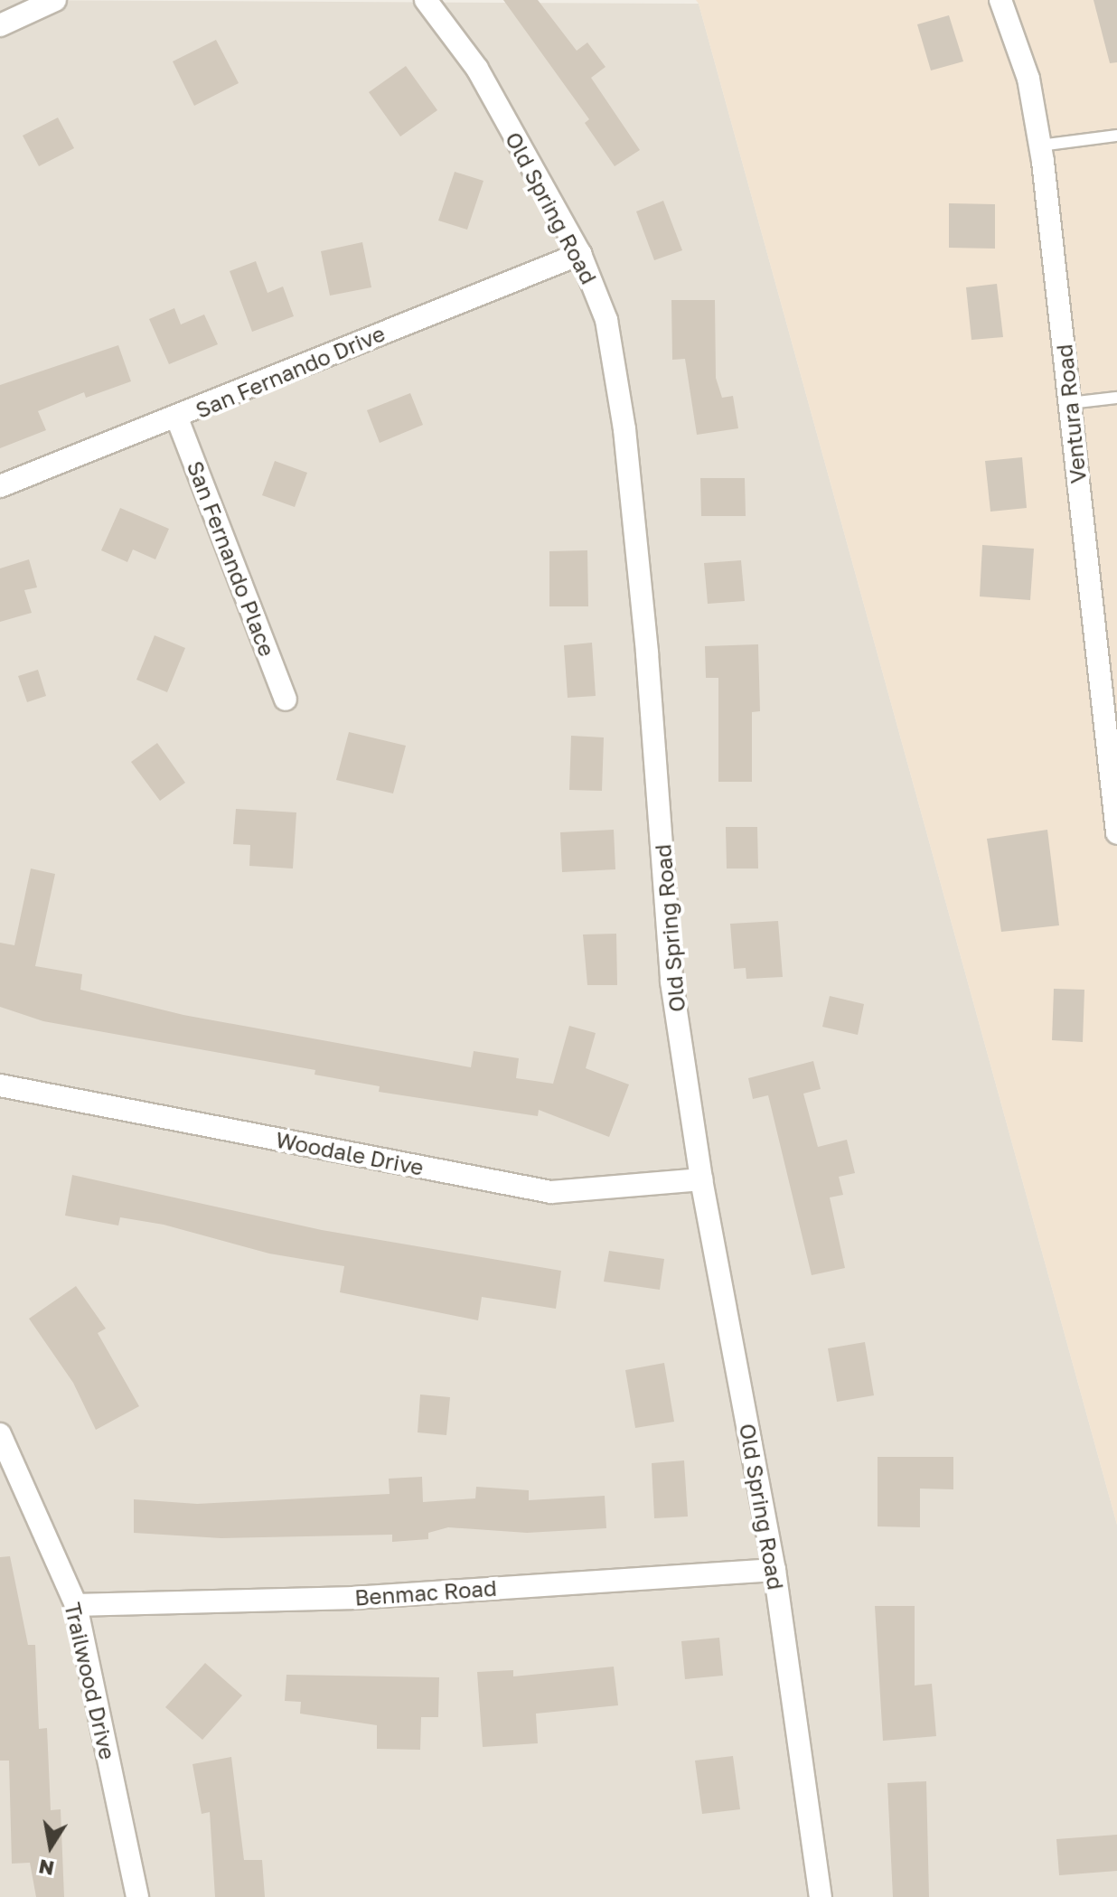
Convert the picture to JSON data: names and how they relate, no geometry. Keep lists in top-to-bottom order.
{
  "streets": {
    "street": [
      "Old Spring Road",
      "San Fernando Drive",
      "Ventura Road",
      "San Fernando Place",
      "Woodale Drive",
      "Benmac Road",
      "Trailwood Drive"
    ]
  },
  "crossings": [
    ["Old Spring Road", "San Fernando Drive"],
    ["Old Spring Road", "Woodale Drive"],
    ["Old Spring Road", "Benmac Road"],
    ["San Fernando Drive", "San Fernando Place"],
    ["Benmac Road", "Trailwood Drive"]
  ],
  "north": "bottom"
}
